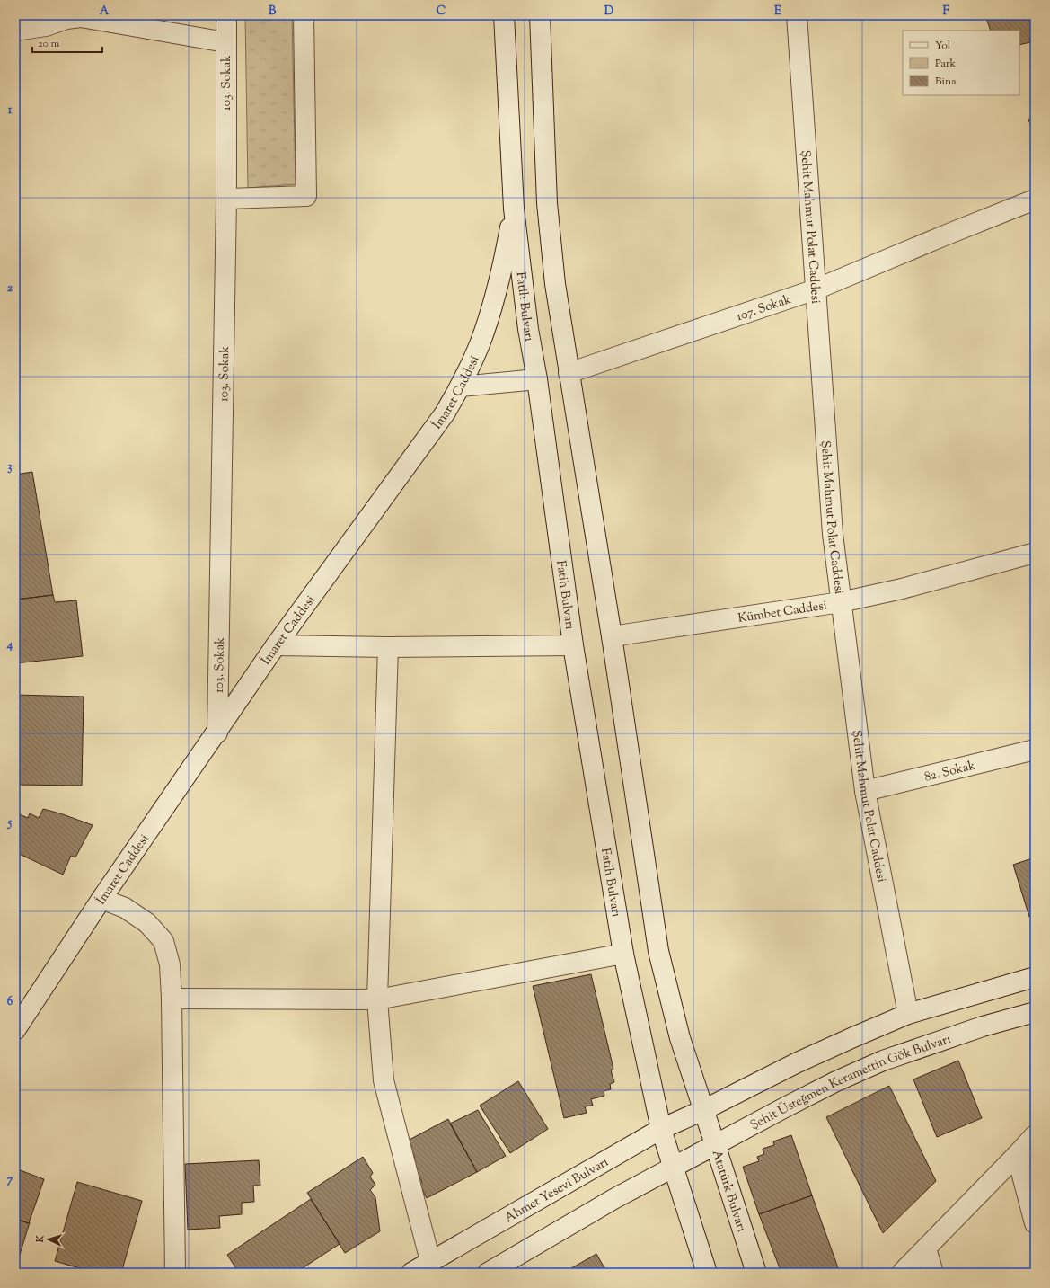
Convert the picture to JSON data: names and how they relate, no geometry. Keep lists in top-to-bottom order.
{
  "streets": {
    "street": [
      "103. Sokak",
      "Şehit Mahmut Polat Caddesi",
      "Fatih Bulvarı",
      "107. Sokak",
      "İmaret Caddesi",
      "Kümbet Caddesi",
      "82. Sokak",
      "Şehit Üsteğmen Keramettin Gök Bulvarı",
      "Ahmet Yesevi Bulvarı",
      "Atatürk Bulvarı"
    ]
  },
  "crossings": [
    ["103. Sokak", "İmaret Caddesi"],
    ["Şehit Mahmut Polat Caddesi", "107. Sokak"],
    ["Şehit Mahmut Polat Caddesi", "Kümbet Caddesi"],
    ["Şehit Mahmut Polat Caddesi", "82. Sokak"],
    ["Fatih Bulvarı", "İmaret Caddesi"],
    ["Fatih Bulvarı", "Şehit Üsteğmen Keramettin Gök Bulvarı"],
    ["Fatih Bulvarı", "Ahmet Yesevi Bulvarı"],
    ["Şehit Üsteğmen Keramettin Gök Bulvarı", "Atatürk Bulvarı"],
    ["Ahmet Yesevi Bulvarı", "Atatürk Bulvarı"]
  ],
  "legend": ["Yol", "Park", "Bina"],
  "scale_bar": "20 m",
  "north": "left",
  "grid": {
    "columns": [
      "A",
      "B",
      "C",
      "D",
      "E",
      "F"
    ],
    "rows": [
      "1",
      "2",
      "3",
      "4",
      "5",
      "6",
      "7"
    ]
  }
}
